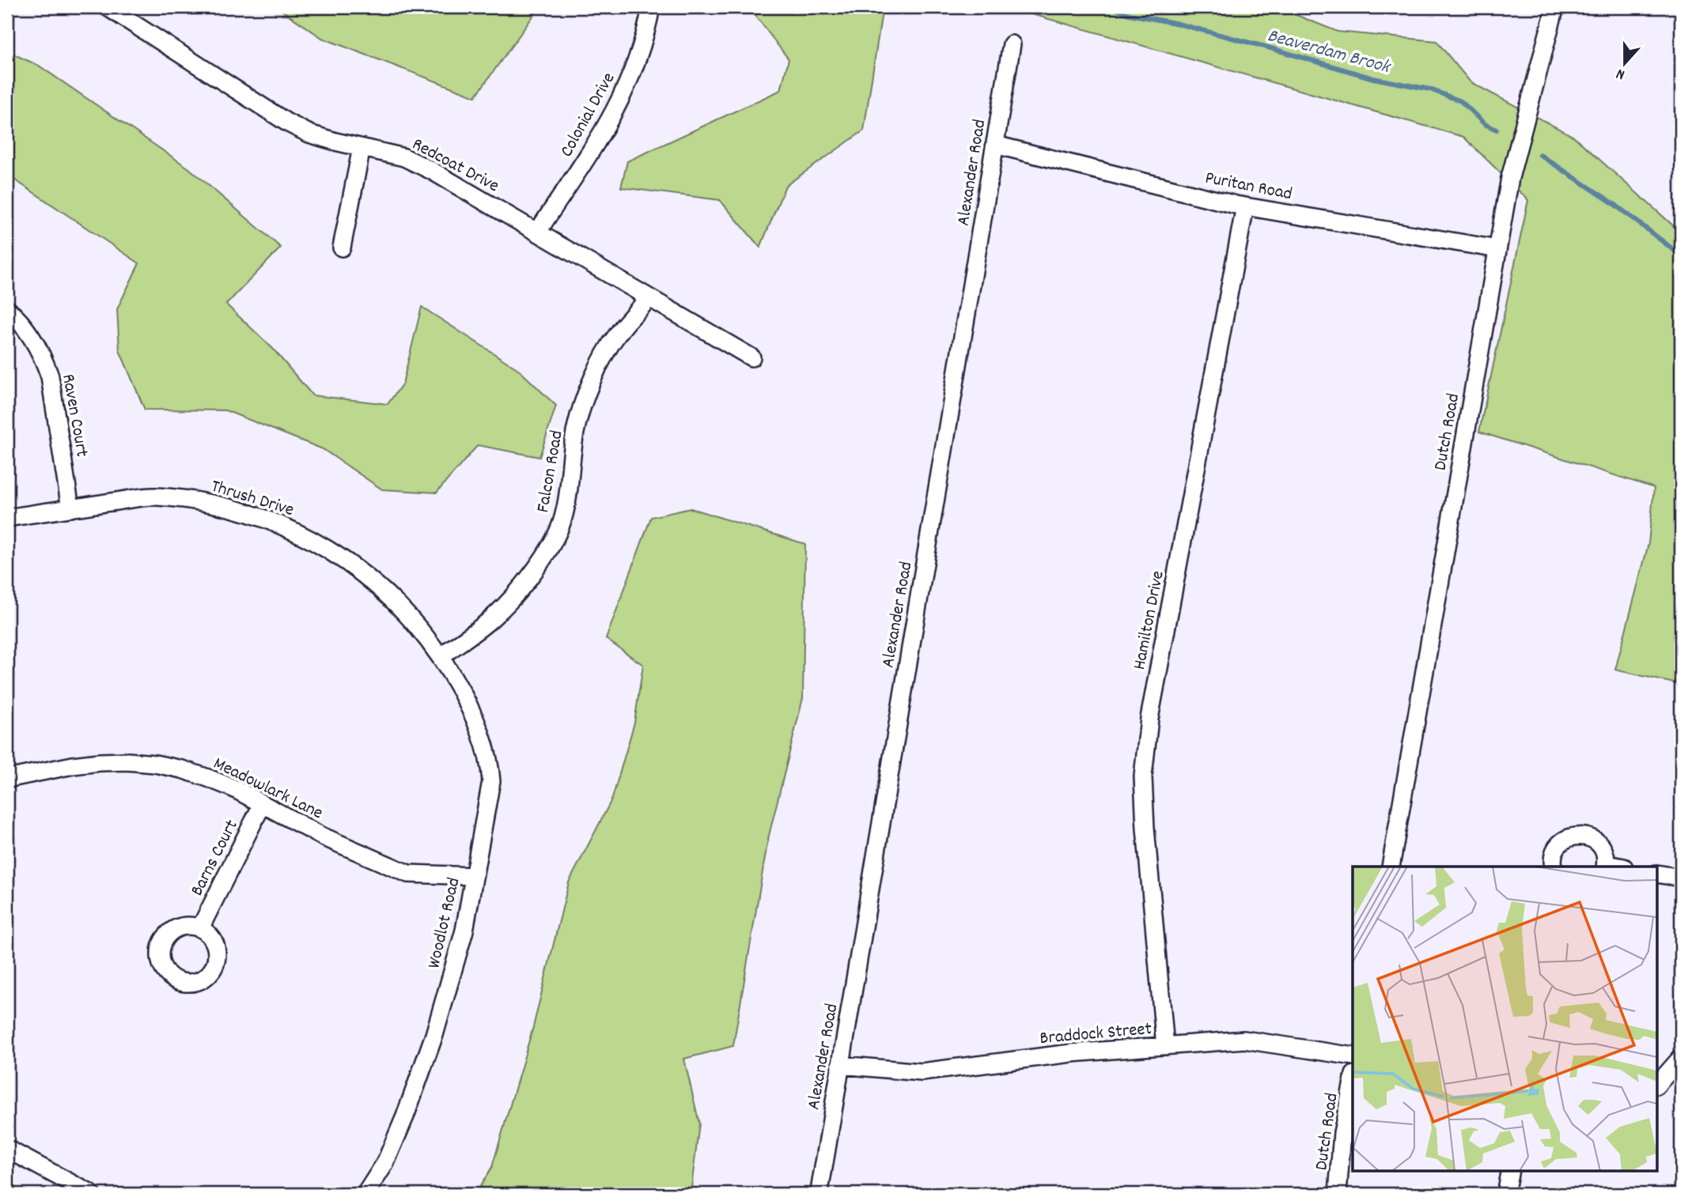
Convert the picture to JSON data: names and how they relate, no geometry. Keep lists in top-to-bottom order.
{
  "streets": {
    "street": [
      "Colonial Drive",
      "Redcoat Drive",
      "Alexander Road",
      "Puritan Road",
      "Raven Court",
      "Dutch Road",
      "Falcon Road",
      "Thrush Drive",
      "Hamilton Drive",
      "Meadowlark Lane",
      "Barns Court",
      "Woodlot Road",
      "Braddock Street"
    ]
  },
  "crossings": [
    ["Colonial Drive", "Redcoat Drive"],
    ["Redcoat Drive", "Falcon Road"],
    ["Alexander Road", "Puritan Road"],
    ["Alexander Road", "Braddock Street"],
    ["Puritan Road", "Dutch Road"],
    ["Puritan Road", "Hamilton Drive"],
    ["Raven Court", "Thrush Drive"],
    ["Falcon Road", "Thrush Drive"],
    ["Falcon Road", "Woodlot Road"],
    ["Thrush Drive", "Woodlot Road"],
    ["Hamilton Drive", "Braddock Street"],
    ["Meadowlark Lane", "Barns Court"],
    ["Meadowlark Lane", "Woodlot Road"]
  ],
  "water": ["Beaverdam Brook"],
  "north": "bottom"
}
